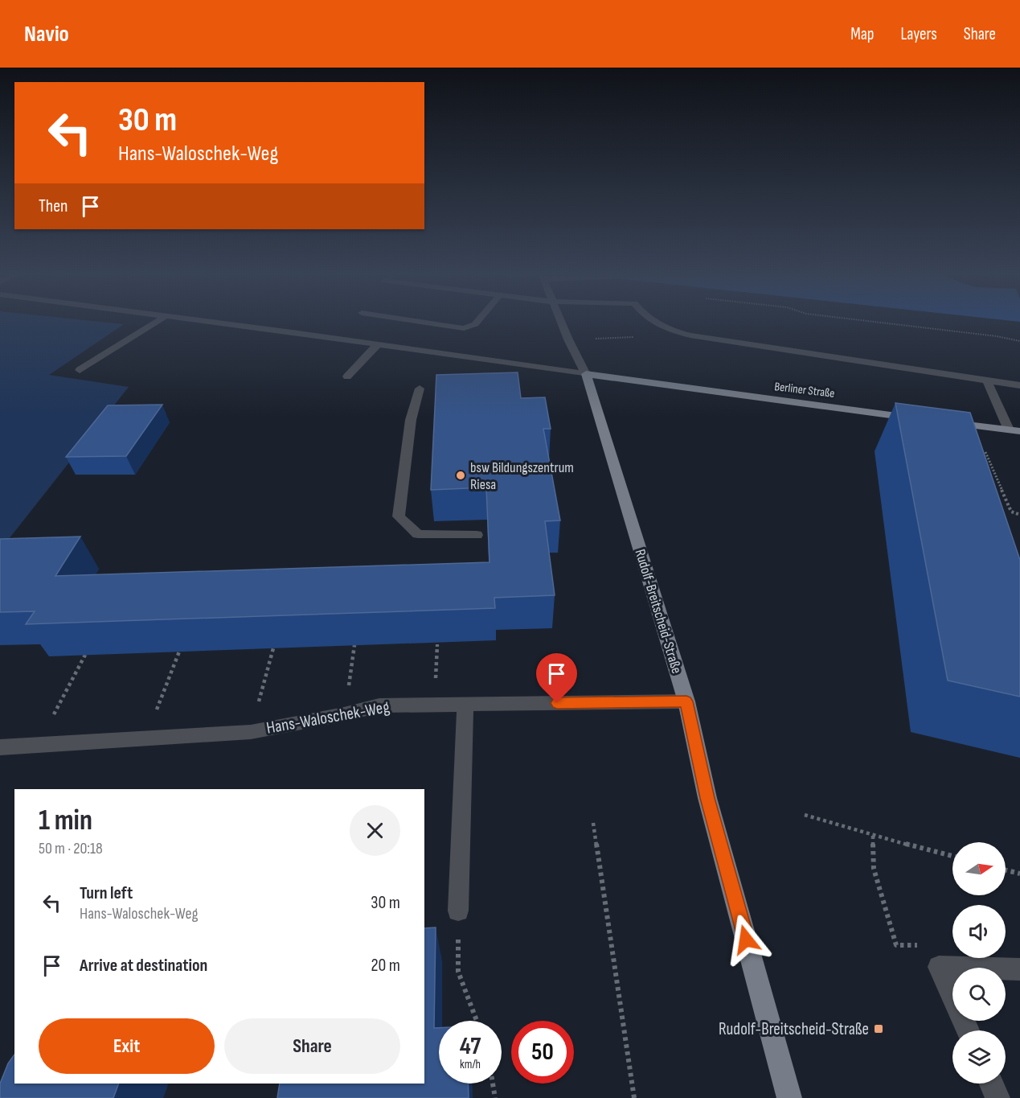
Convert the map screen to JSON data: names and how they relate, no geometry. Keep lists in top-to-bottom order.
{
  "streets": {
    "main road": ["Berliner Straße", "Rudolf-Breitscheid-Straße"],
    "street": ["Hans-Waloschek-Weg"]
  },
  "crossings": [
    ["Berliner Straße", "Rudolf-Breitscheid-Straße"],
    ["Rudolf-Breitscheid-Straße", "Hans-Waloschek-Weg"]
  ],
  "places": {
    "other": ["bsw Bildungszentrum Riesa"],
    "transit": ["Rudolf-Breitscheid-Straße"]
  },
  "north": "right",
  "page": {
    "header": "Navio",
    "nav": ["Map", "Layers", "Share"],
    "turn": ["30 m", "Hans-Waloschek-Weg"],
    "then": "Then",
    "heading": ["1 min", "50 m · 20:18"],
    "list": [
      {
        "name": "Turn left",
        "note": "Hans-Waloschek-Weg",
        "value": "30 m"
      },
      {
        "name": "Arrive at destination",
        "value": "20 m"
      }
    ],
    "buttons": ["Exit", "Share"],
    "speed": "47 km/h",
    "limit": "50"
  }
}
